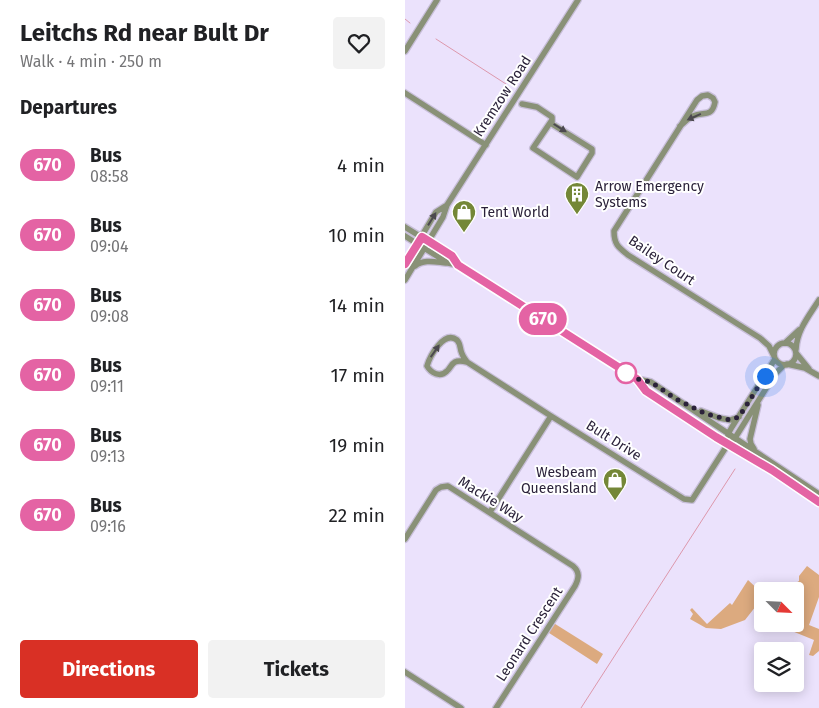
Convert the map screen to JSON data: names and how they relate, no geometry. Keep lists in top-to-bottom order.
{
  "streets": {
    "street": [
      "Kremzow Road",
      "Bailey Court",
      "Bult Drive",
      "Mackie Way",
      "Leonard Crescent"
    ]
  },
  "crossings": [
    ["Mackie Way", "Leonard Crescent"]
  ],
  "places": {
    "building": ["Arrow Emergency Systems"],
    "shop": ["Tent World", "Wesbeam Queensland"]
  },
  "lines": ["bus line 670"],
  "north": "bottom right",
  "page": {
    "heading": [
      ["Leitchs Rd near Bult Dr", "Walk · 4 min · 250 m"],
      "Departures"
    ],
    "on_map": "670",
    "list": [
      {
        "mark": "670",
        "name": "Bus",
        "note": "08:58",
        "value": "4 min"
      },
      {
        "mark": "670",
        "name": "Bus",
        "note": "09:04",
        "value": "10 min"
      },
      {
        "mark": "670",
        "name": "Bus",
        "note": "09:08",
        "value": "14 min"
      },
      {
        "mark": "670",
        "name": "Bus",
        "note": "09:11",
        "value": "17 min"
      },
      {
        "mark": "670",
        "name": "Bus",
        "note": "09:13",
        "value": "19 min"
      },
      {
        "mark": "670",
        "name": "Bus",
        "note": "09:16",
        "value": "22 min"
      }
    ],
    "buttons": ["Directions", "Tickets"]
  }
}
